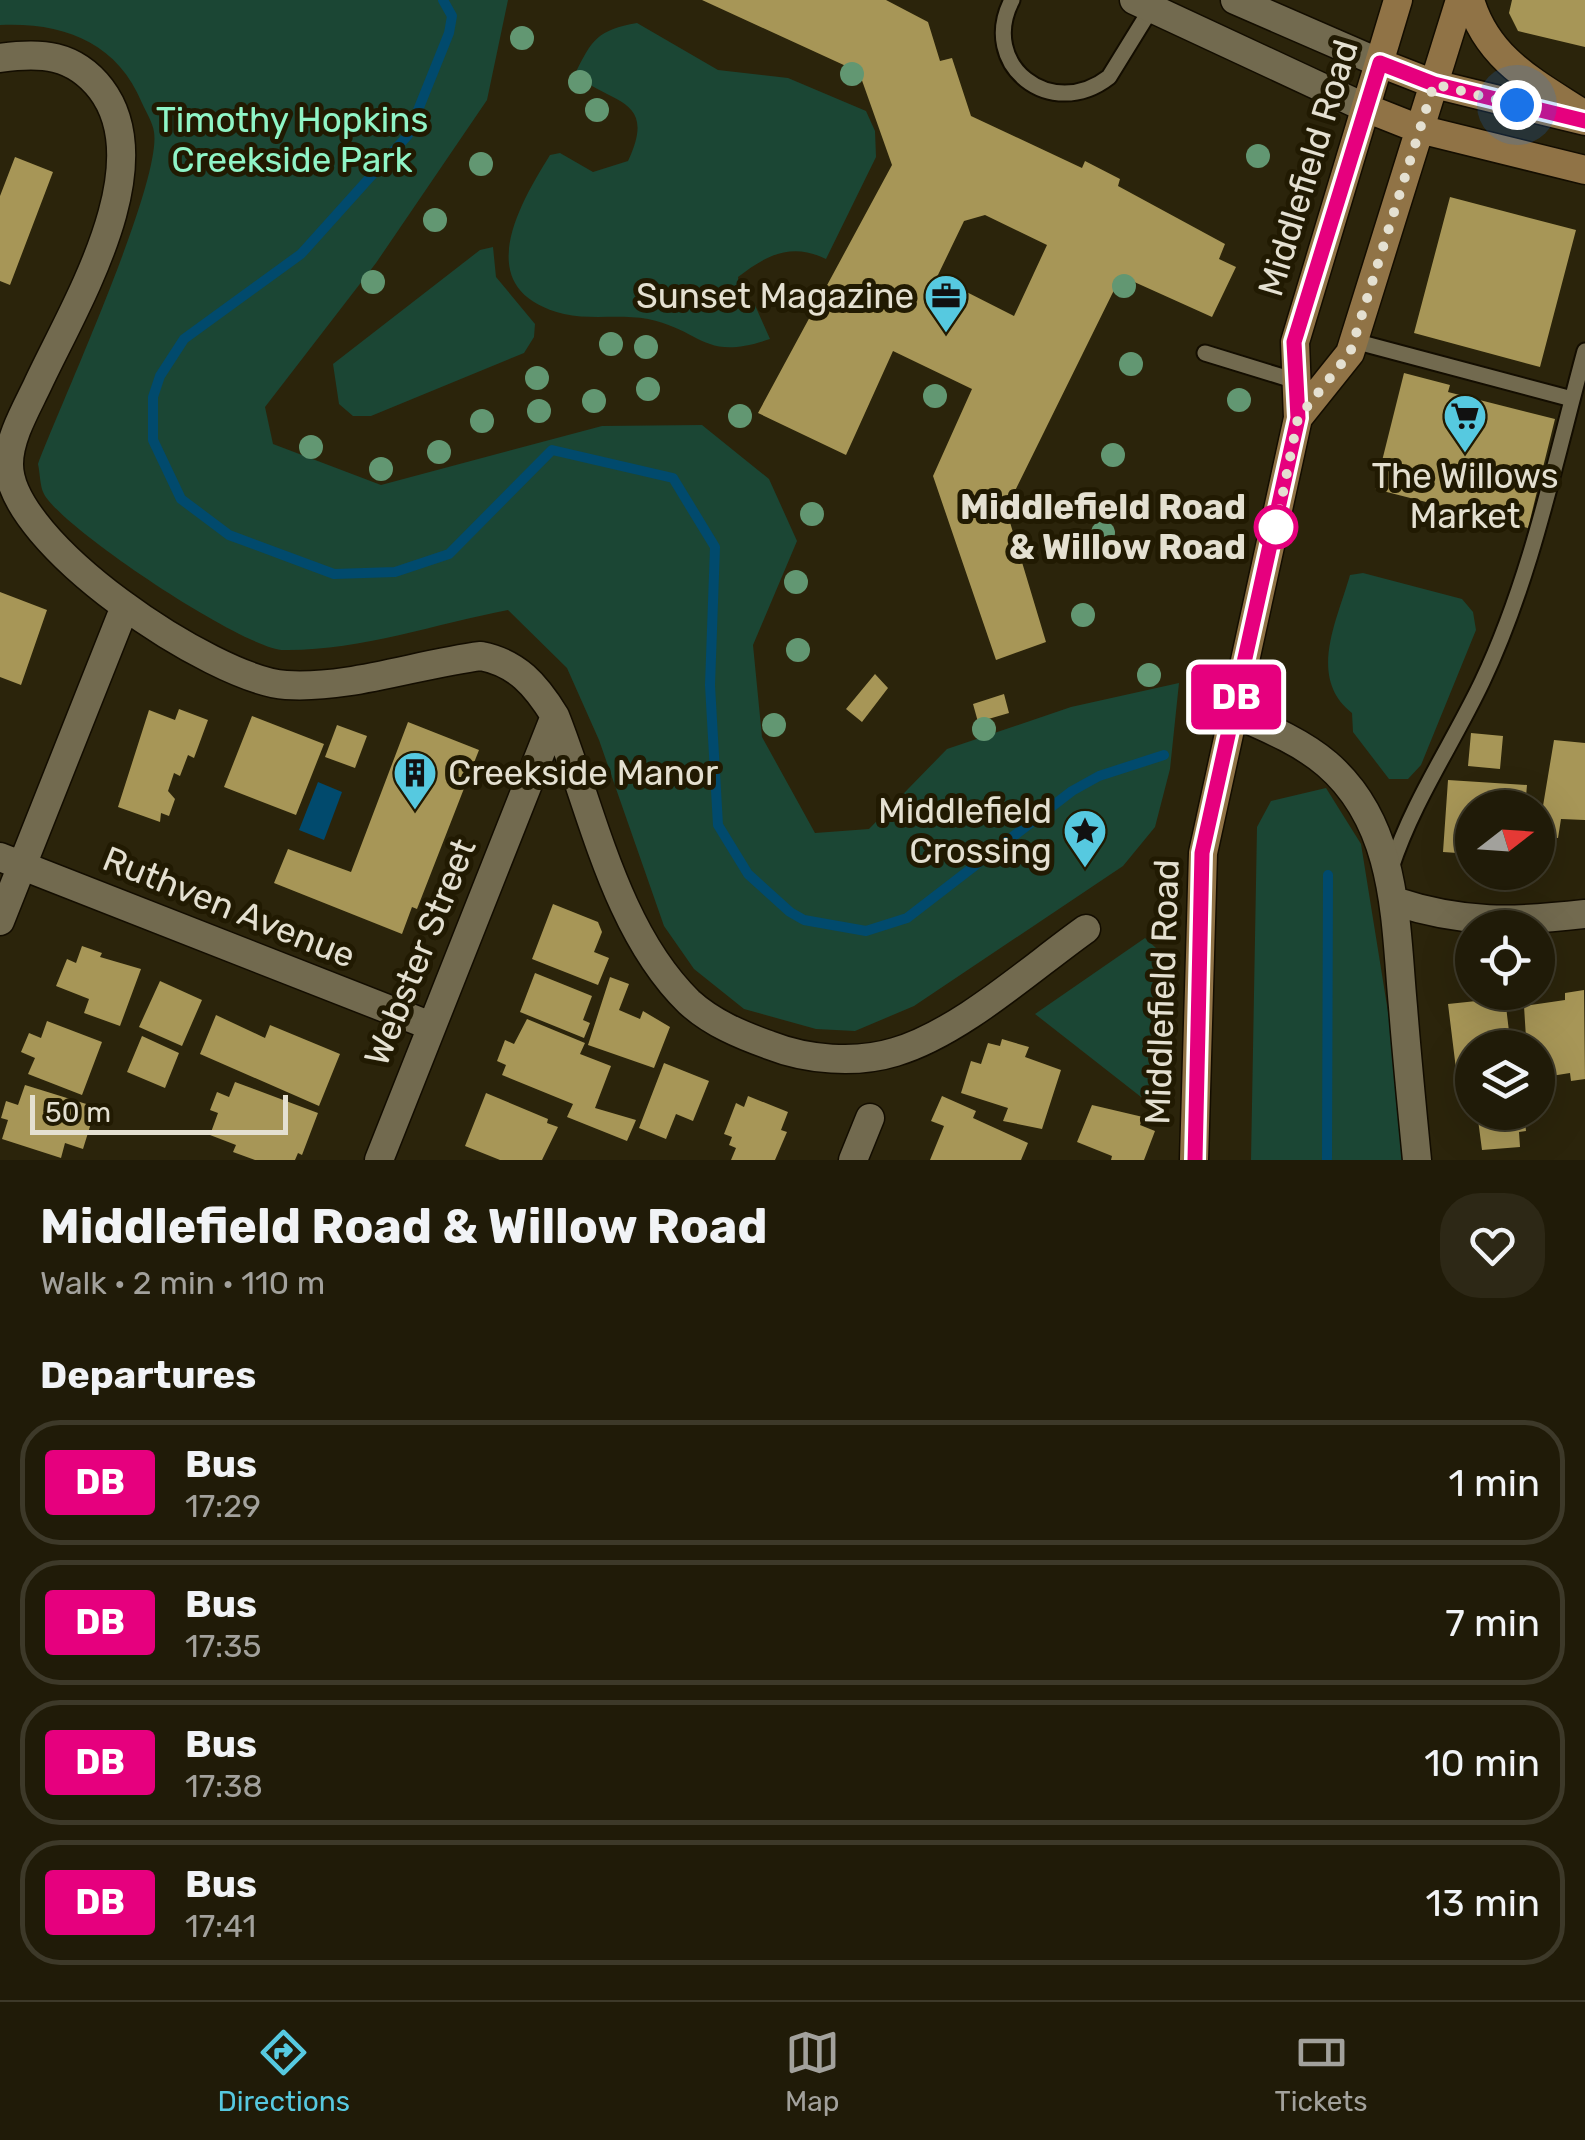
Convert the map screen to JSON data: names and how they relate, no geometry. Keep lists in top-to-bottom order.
{
  "streets": {
    "main road": ["Middlefield Road"],
    "street": ["Ruthven Avenue", "Webster Street"]
  },
  "crossings": [
    ["Ruthven Avenue", "Webster Street"]
  ],
  "parks": ["Timothy Hopkins Creekside Park"],
  "places": {
    "office": ["Sunset Magazine"],
    "supermarket": ["The Willows Market"],
    "other": ["Middlefield Road & Willow Road"],
    "building": ["Creekside Manor"],
    "place": ["Middlefield Crossing"]
  },
  "lines": ["bus line DB"],
  "scale_bar": "50 m",
  "north": "right",
  "page": {
    "on_map": "DB",
    "scale": "50 m",
    "heading": [
      ["Middlefield Road & Willow Road", "Walk · 2 min · 110 m"],
      "Departures"
    ],
    "list": [
      {
        "mark": "DB",
        "name": "Bus",
        "note": "17:29",
        "value": "1 min"
      },
      {
        "mark": "DB",
        "name": "Bus",
        "note": "17:35",
        "value": "7 min"
      },
      {
        "mark": "DB",
        "name": "Bus",
        "note": "17:38",
        "value": "10 min"
      },
      {
        "mark": "DB",
        "name": "Bus",
        "note": "17:41",
        "value": "13 min"
      }
    ],
    "tabs": ["Directions", "Map", "Tickets"]
  }
}
